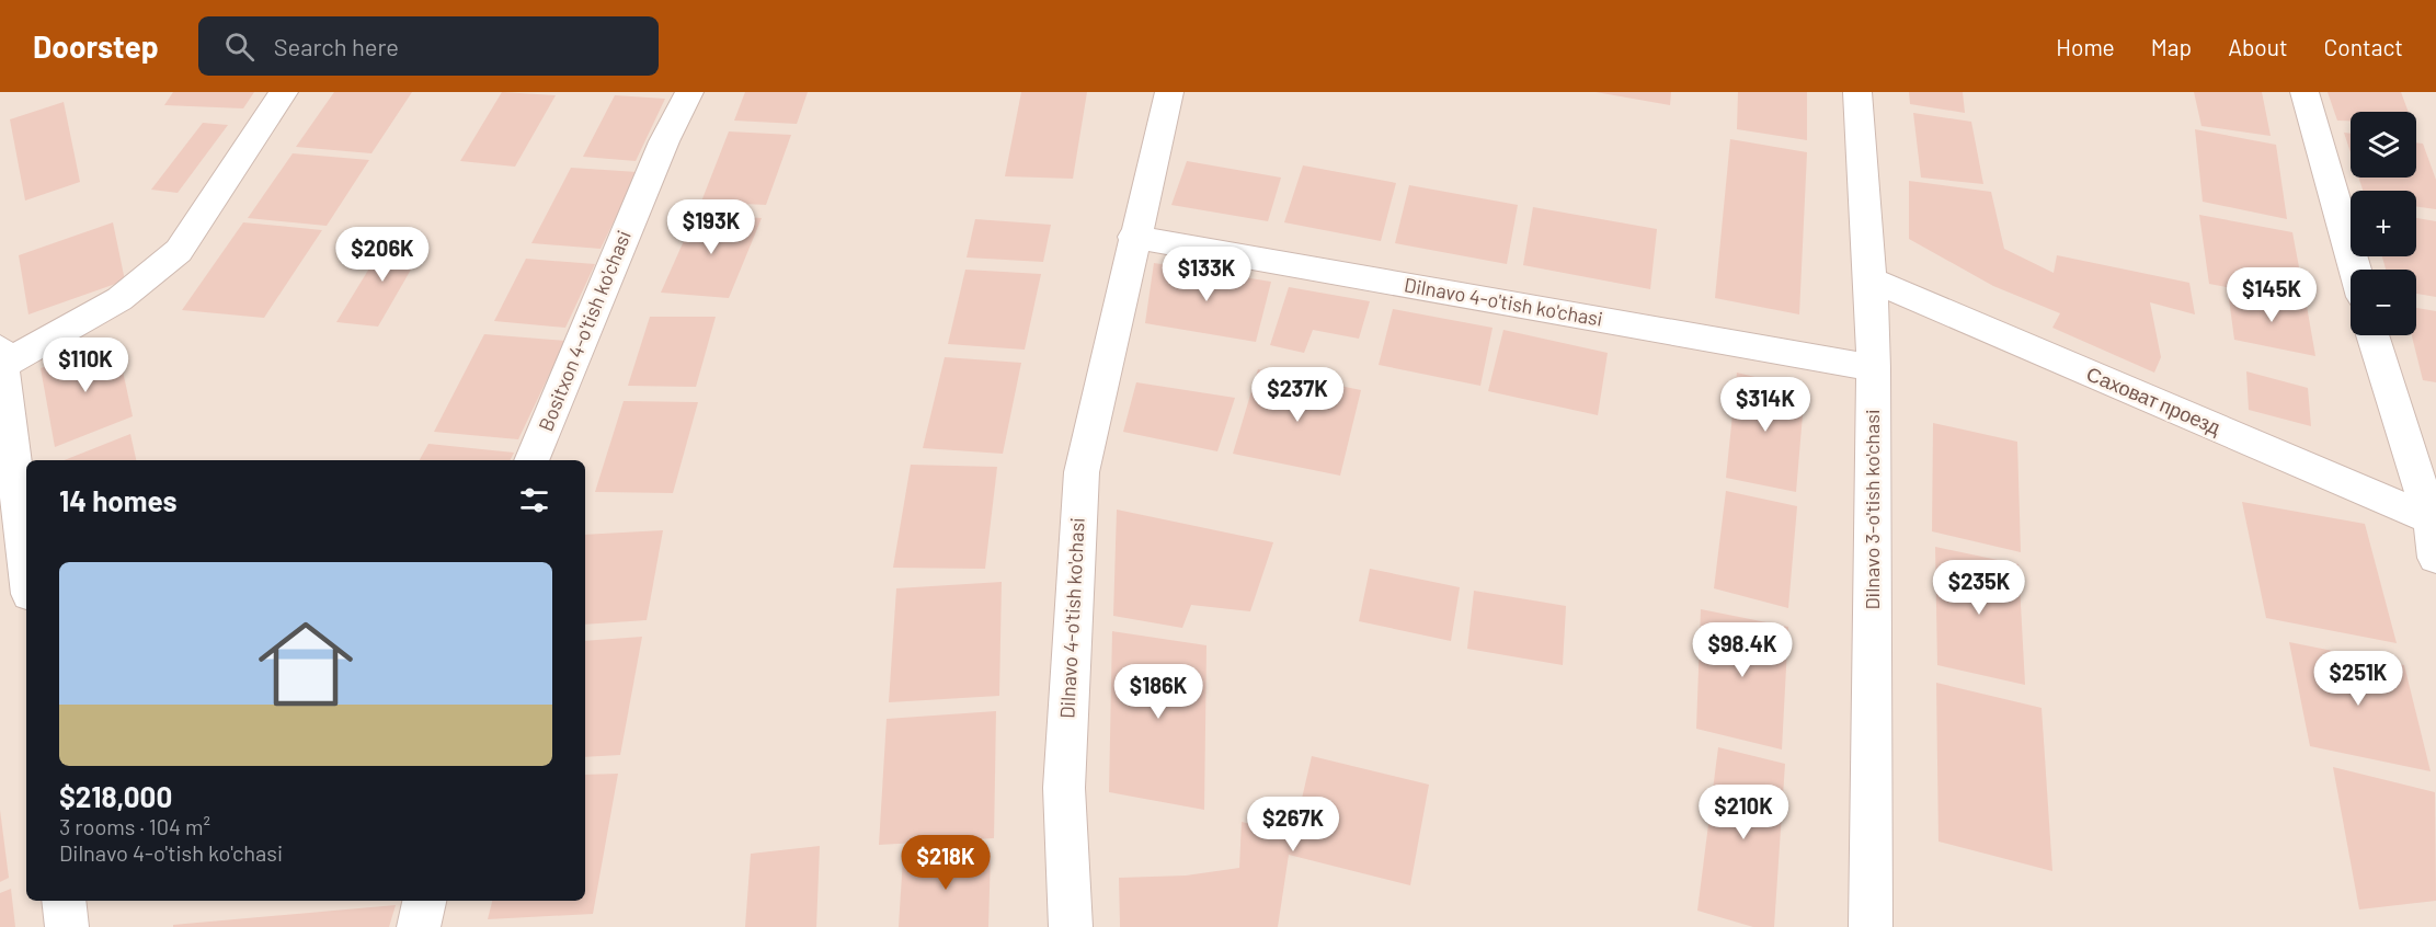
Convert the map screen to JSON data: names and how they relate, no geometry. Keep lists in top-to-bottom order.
{
  "streets": {
    "street": [
      "Dilnavo 4-o'tish ko'chasi",
      "Bositxon 4-o'tish ko'chasi",
      "Саховат проезд",
      "Dilnavo 3-o'tish ko'chasi"
    ]
  },
  "crossings": [
    ["Dilnavo 4-o'tish ko'chasi", "Dilnavo 3-o'tish ko'chasi"],
    ["Саховат проезд", "Dilnavo 3-o'tish ko'chasi"]
  ],
  "page": {
    "header": "Doorstep",
    "search": "Search here",
    "nav": [
      "Home",
      "Map",
      "About",
      "Contact"
    ],
    "map_buttons": ["+", "−"],
    "price": [
      "$193K",
      "$206K",
      "$133K",
      "$145K",
      "$110K",
      "$237K",
      "$314K",
      "$235K",
      "$98.4K",
      "$251K",
      "$186K",
      "$210K",
      "$267K",
      "$218K"
    ],
    "heading": "14 homes",
    "list": [
      {
        "name": "$218,000",
        "note": "3 rooms · 104 m² · Dilnavo 4-o'tish ko'chasi"
      }
    ]
  }
}
